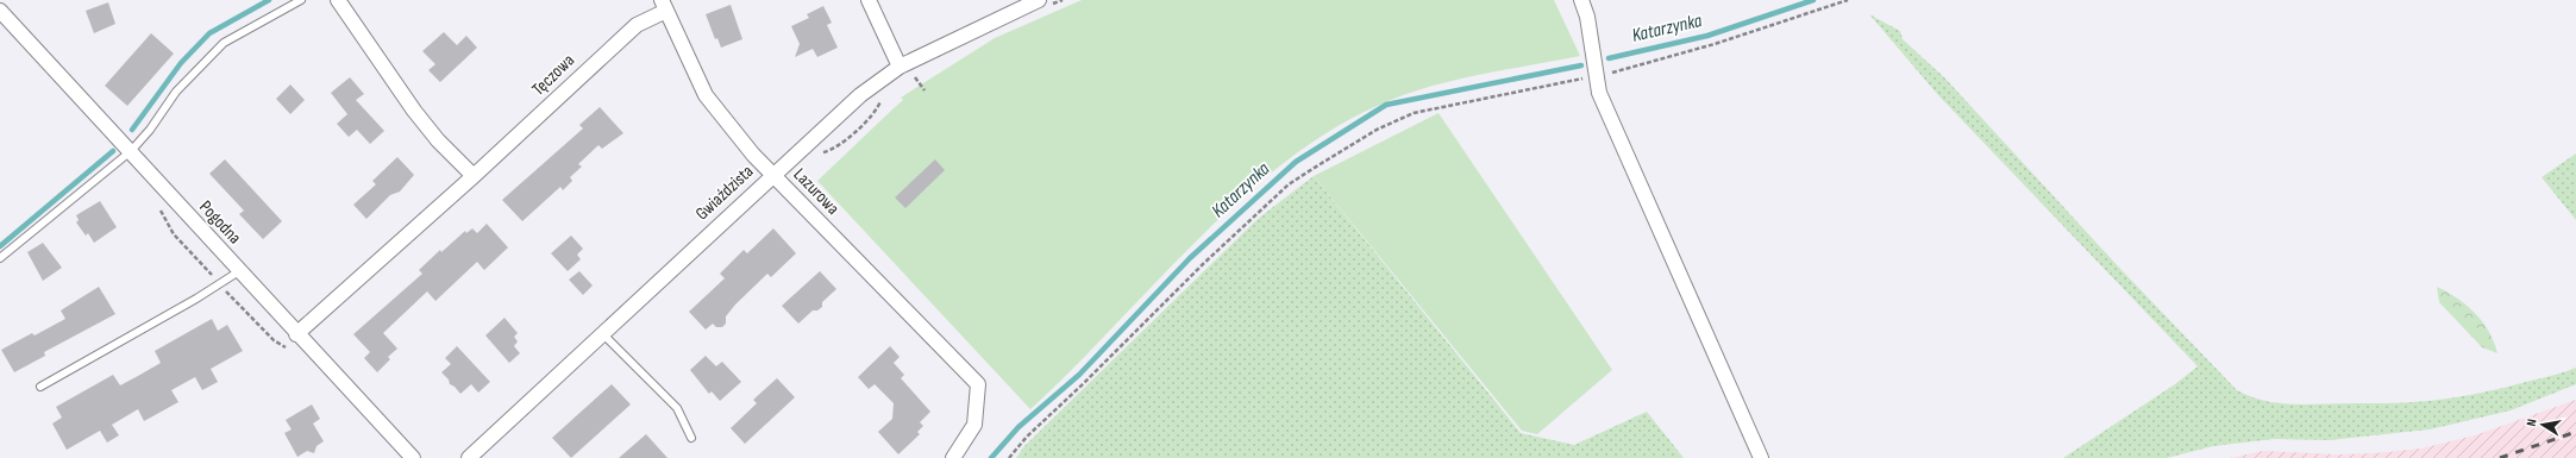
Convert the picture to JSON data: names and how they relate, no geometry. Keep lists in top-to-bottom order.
{
  "streets": {
    "street": [
      "Tęczowa",
      "Lazurowa",
      "Gwiaździsta",
      "Pogodna"
    ]
  },
  "crossings": [
    ["Tęczowa", "Lazurowa"],
    ["Tęczowa", "Pogodna"],
    ["Lazurowa", "Gwiaździsta"]
  ],
  "water": ["Katarzynka"],
  "north": "left"
}
